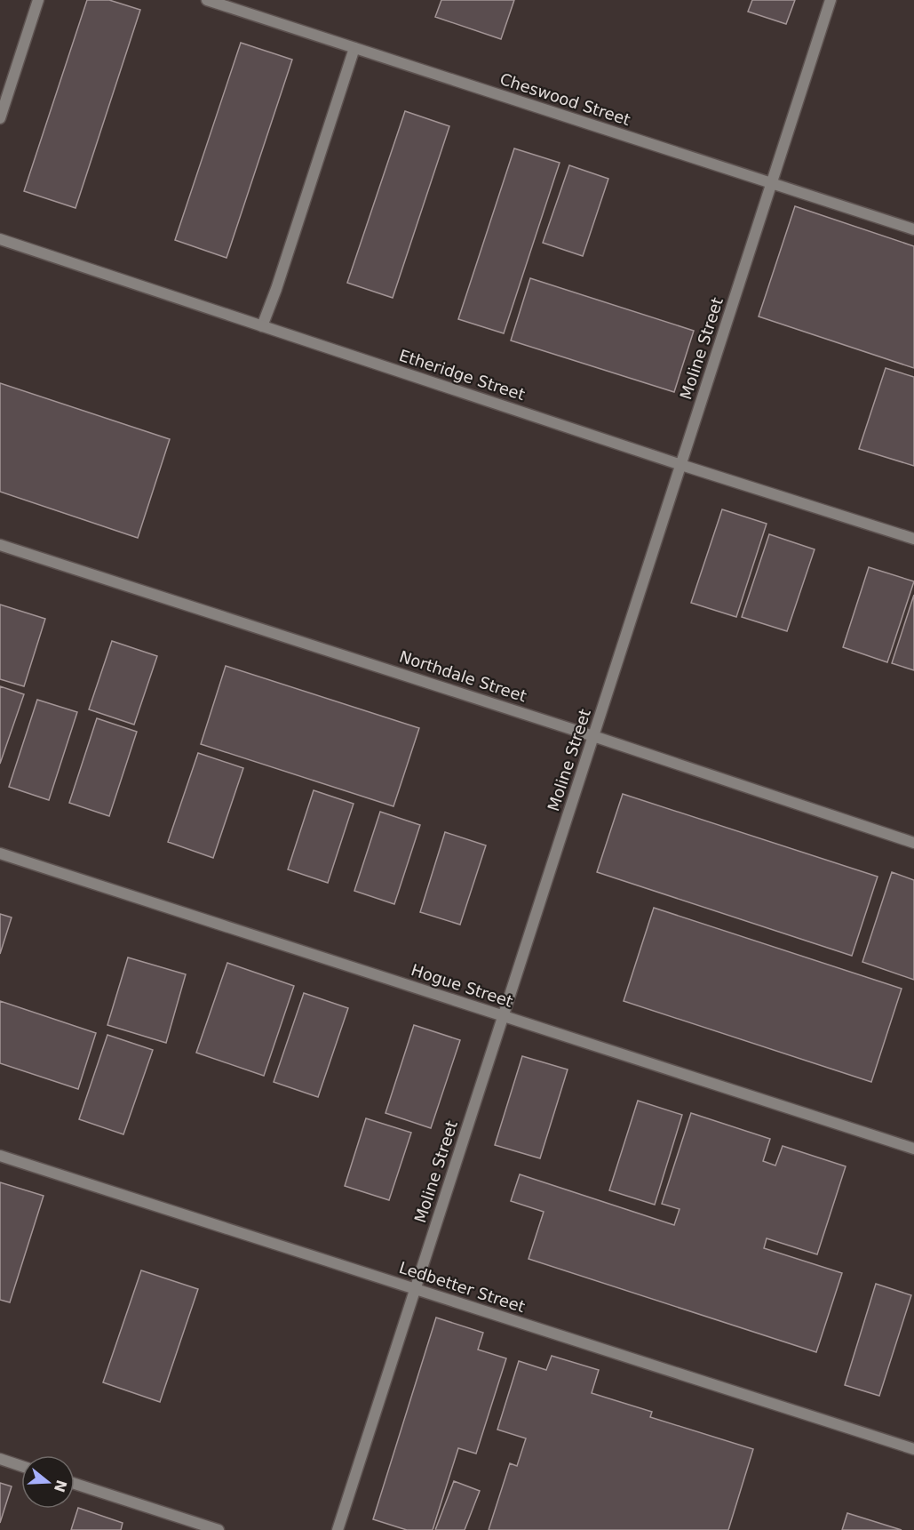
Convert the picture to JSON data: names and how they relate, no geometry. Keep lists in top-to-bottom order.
{
  "streets": {
    "street": [
      "Cheswood Street",
      "Moline Street",
      "Etheridge Street",
      "Northdale Street",
      "Hogue Street",
      "Ledbetter Street"
    ]
  },
  "crossings": [
    ["Cheswood Street", "Moline Street"],
    ["Moline Street", "Etheridge Street"],
    ["Moline Street", "Northdale Street"],
    ["Moline Street", "Hogue Street"],
    ["Moline Street", "Ledbetter Street"]
  ],
  "north": "right"
}
